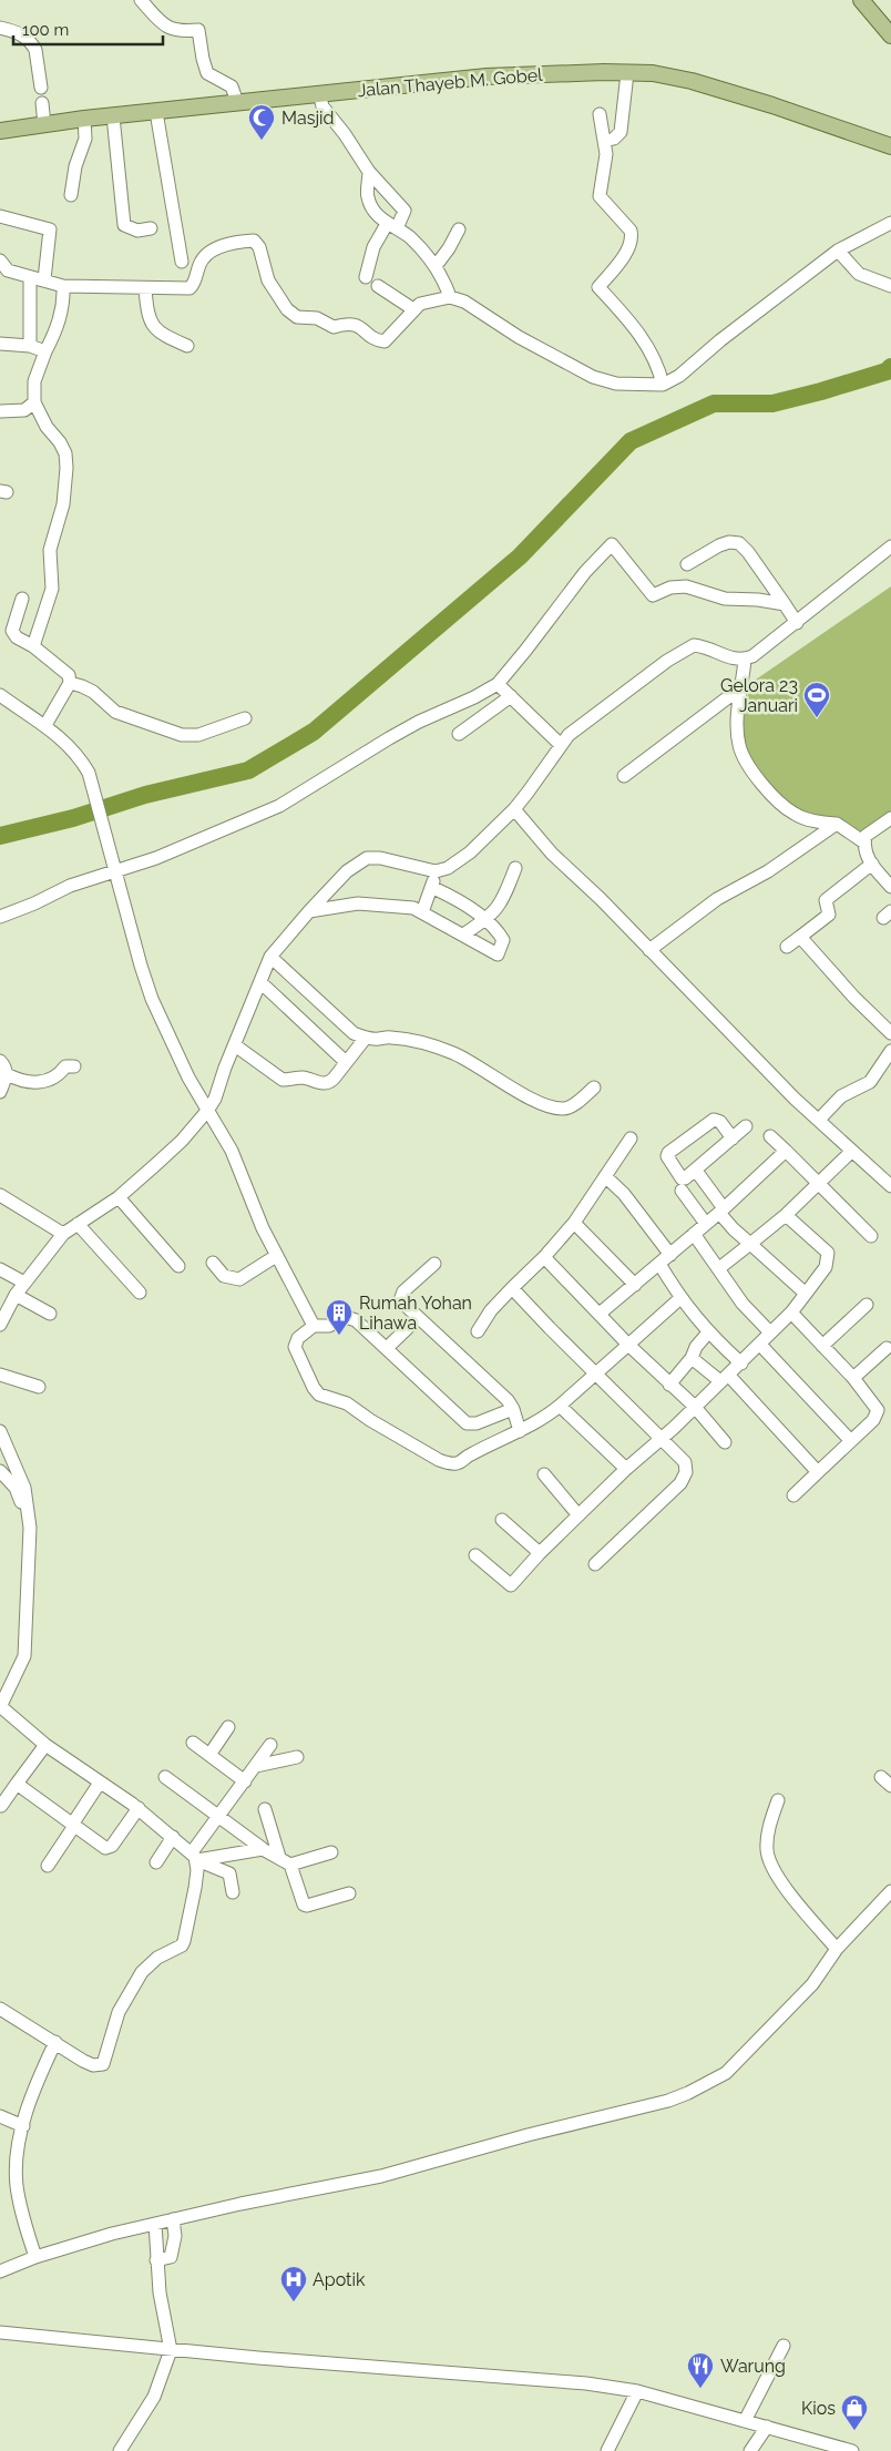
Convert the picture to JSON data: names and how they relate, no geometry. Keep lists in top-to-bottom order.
{
  "streets": {
    "main road": ["Jalan Thayeb M. Gobel"]
  },
  "places": {
    "mosque": ["Masjid"],
    "sports": ["Gelora 23 Januari"],
    "building": ["Rumah Yohan Lihawa"],
    "hospital": ["Apotik"],
    "restaurant": ["Warung"],
    "shop": ["Kios"]
  },
  "scale_bar": "100 m"
}
